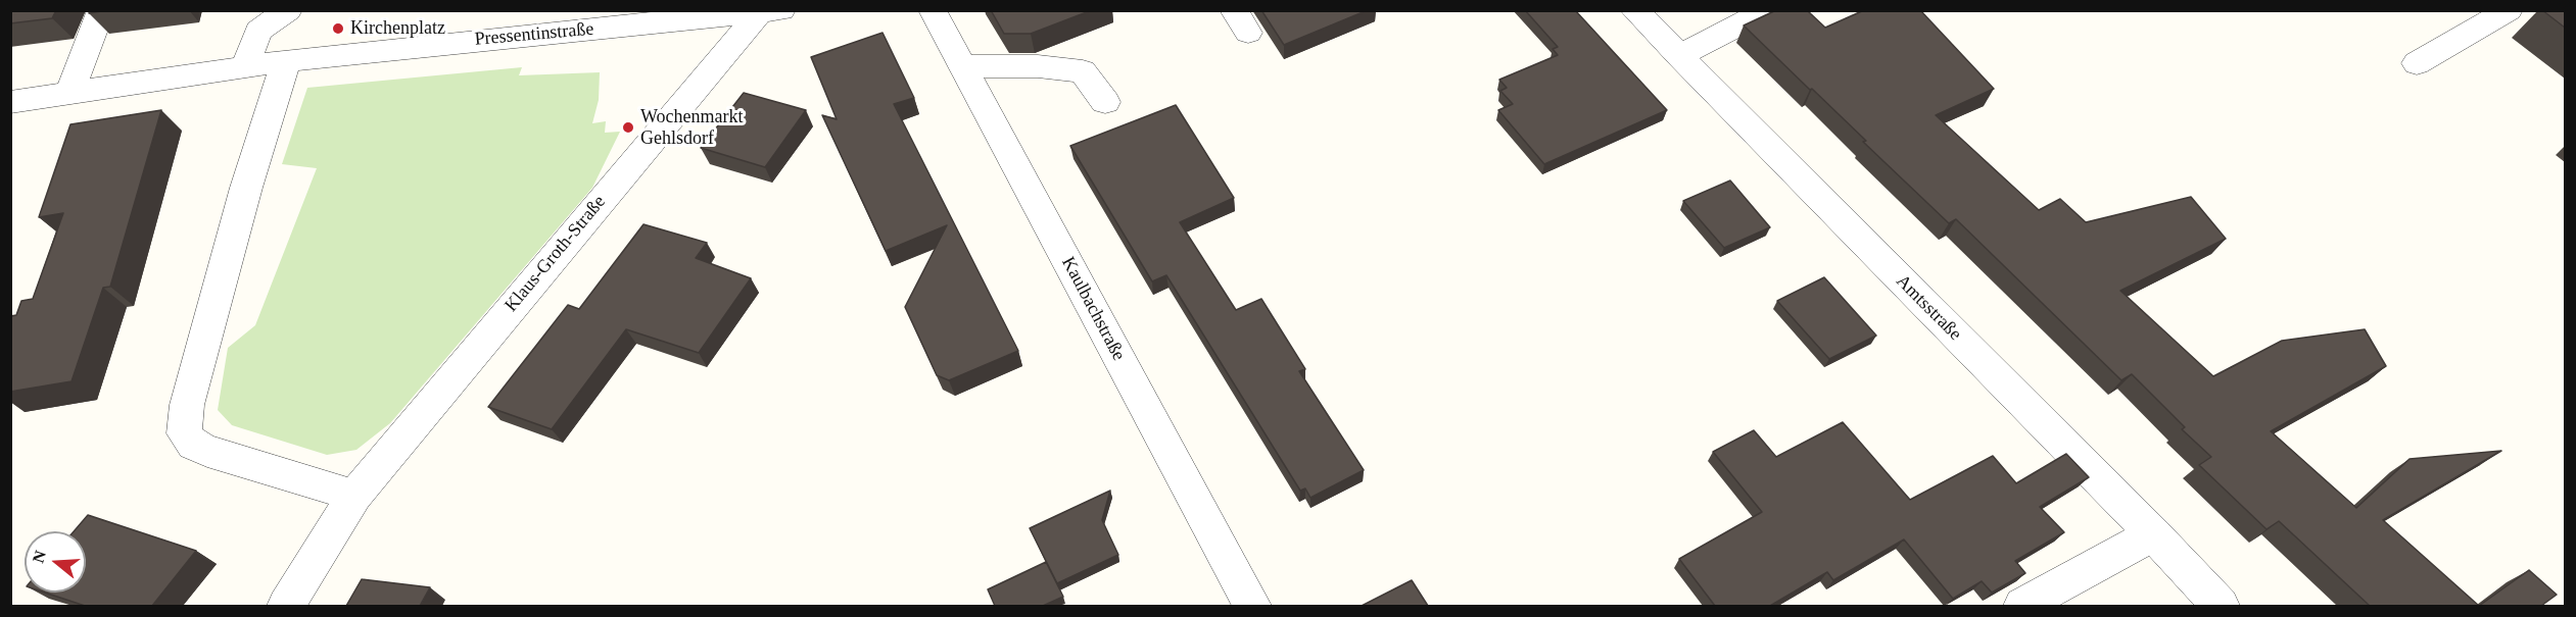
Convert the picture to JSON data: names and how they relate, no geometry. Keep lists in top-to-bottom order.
{
  "streets": {
    "street": [
      "Pressentinstraße",
      "Klaus-Groth-Straße",
      "Amtsstraße",
      "Kaulbachstraße"
    ]
  },
  "crossings": [
    ["Pressentinstraße", "Klaus-Groth-Straße"]
  ],
  "places": ["Kirchenplatz", "Wochenmarkt Gehlsdorf"],
  "north": "left"
}
